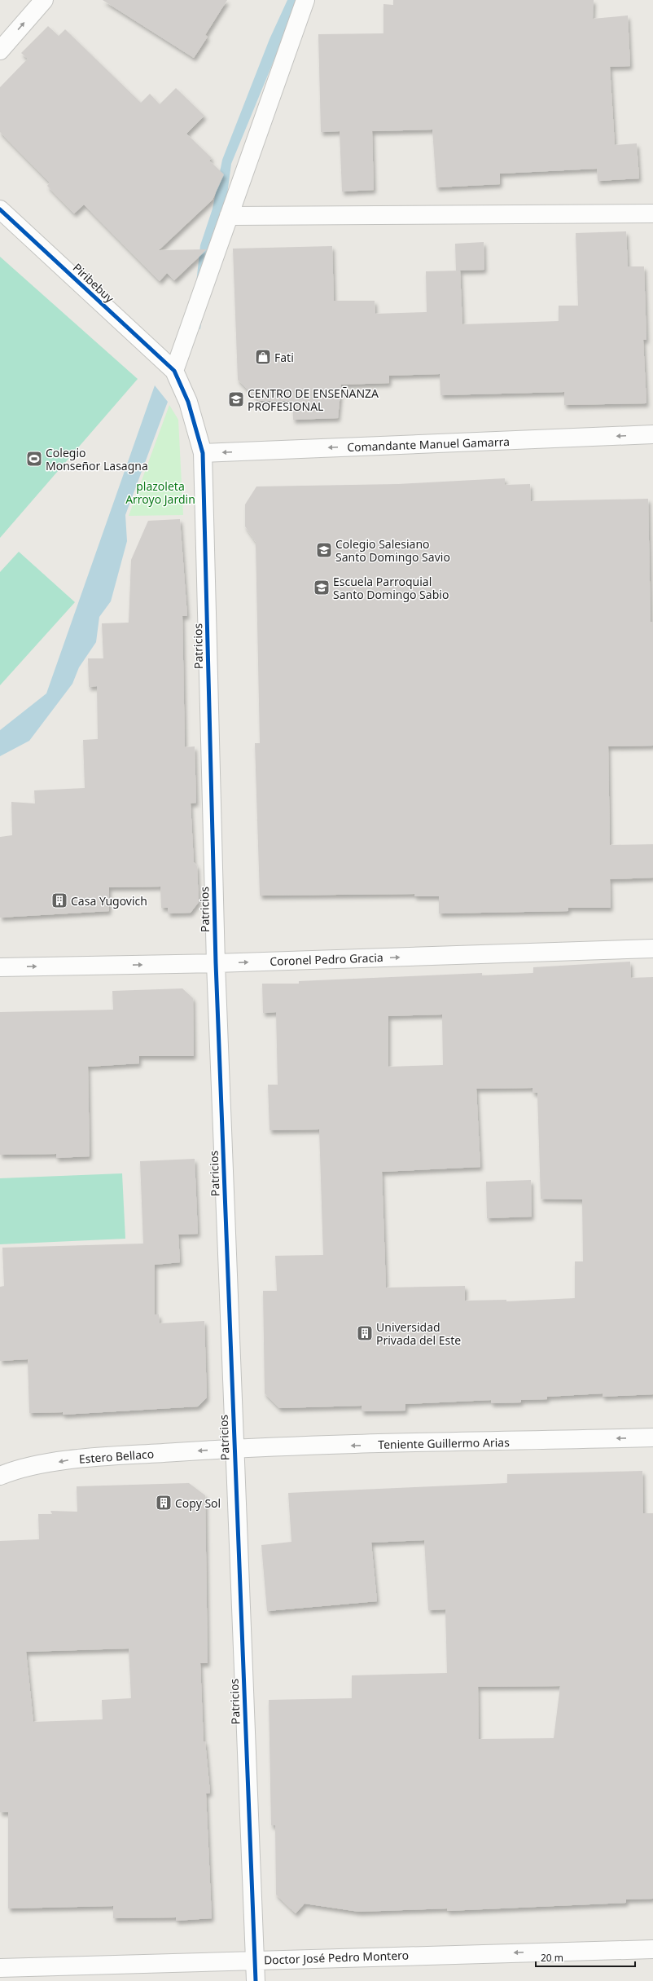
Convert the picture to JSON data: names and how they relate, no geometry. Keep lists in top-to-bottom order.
{
  "streets": {
    "street": [
      "Piribebuy",
      "Comandante Manuel Gamarra",
      "Patricios",
      "Coronel Pedro Gracia",
      "Teniente Guillermo Arias",
      "Estero Bellaco",
      "Doctor José Pedro Montero"
    ]
  },
  "crossings": [
    ["Piribebuy", "Patricios"],
    ["Comandante Manuel Gamarra", "Patricios"],
    ["Patricios", "Coronel Pedro Gracia"],
    ["Patricios", "Teniente Guillermo Arias"],
    ["Patricios", "Estero Bellaco"],
    ["Patricios", "Doctor José Pedro Montero"],
    ["Teniente Guillermo Arias", "Estero Bellaco"]
  ],
  "one_way": [
    "Comandante Manuel Gamarra",
    "Coronel Pedro Gracia",
    "Teniente Guillermo Arias",
    "Estero Bellaco",
    "Doctor José Pedro Montero"
  ],
  "parks": ["plazoleta Arroyo Jardin"],
  "places": {
    "shop": ["Fati"],
    "school or university": ["CENTRO DE ENSEÑANZA PROFESIONAL", "Colegio Salesiano Santo Domingo Savio", "Escuela Parroquial Santo Domingo Sabio"],
    "sports": ["Colegio Monseñor Lasagna"],
    "building": ["Casa Yugovich", "Universidad Privada del Este", "Copy Sol"]
  },
  "scale_bar": "20 m"
}
